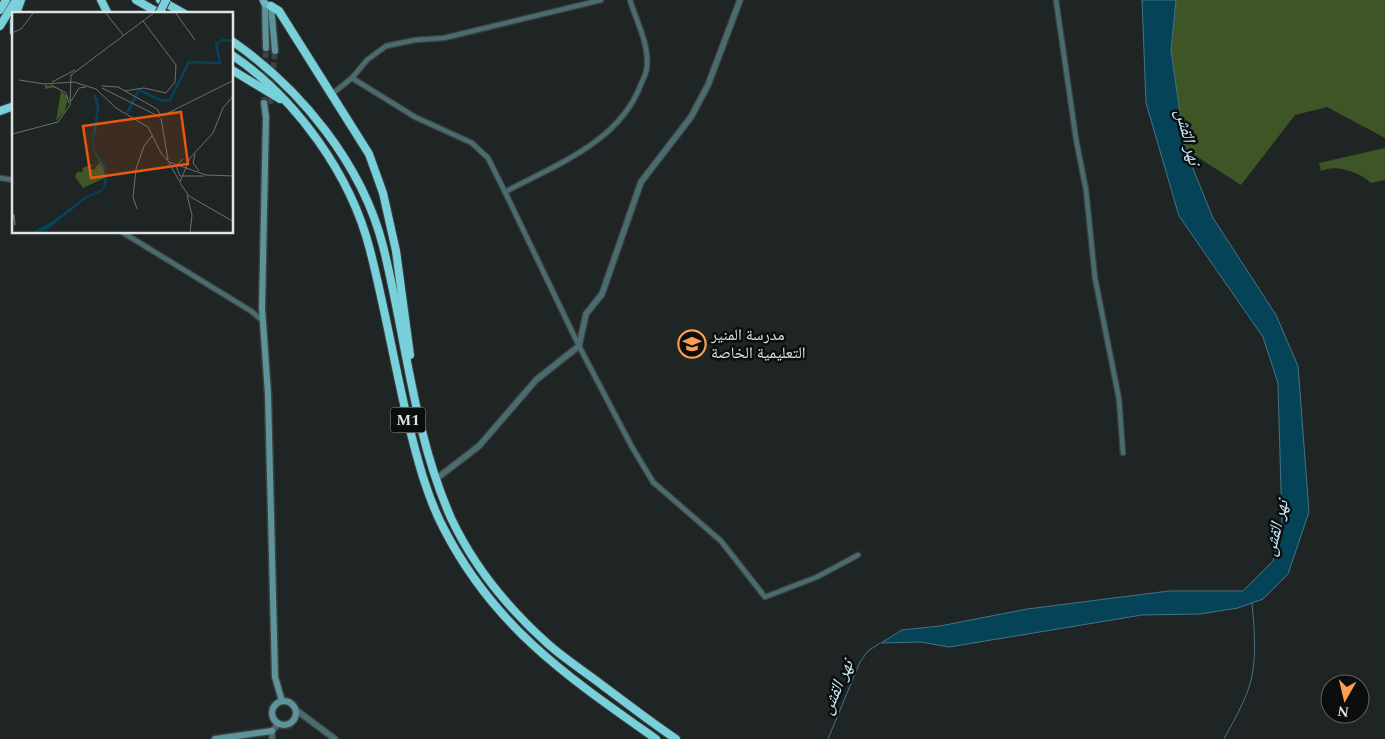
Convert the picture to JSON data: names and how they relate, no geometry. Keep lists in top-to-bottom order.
{
  "streets": {
    "highway": ["M1"]
  },
  "water": ["نهر القش"],
  "places": {
    "school or university": ["مدرسة المنير التعليمية الخاصة"]
  },
  "north": "bottom"
}
